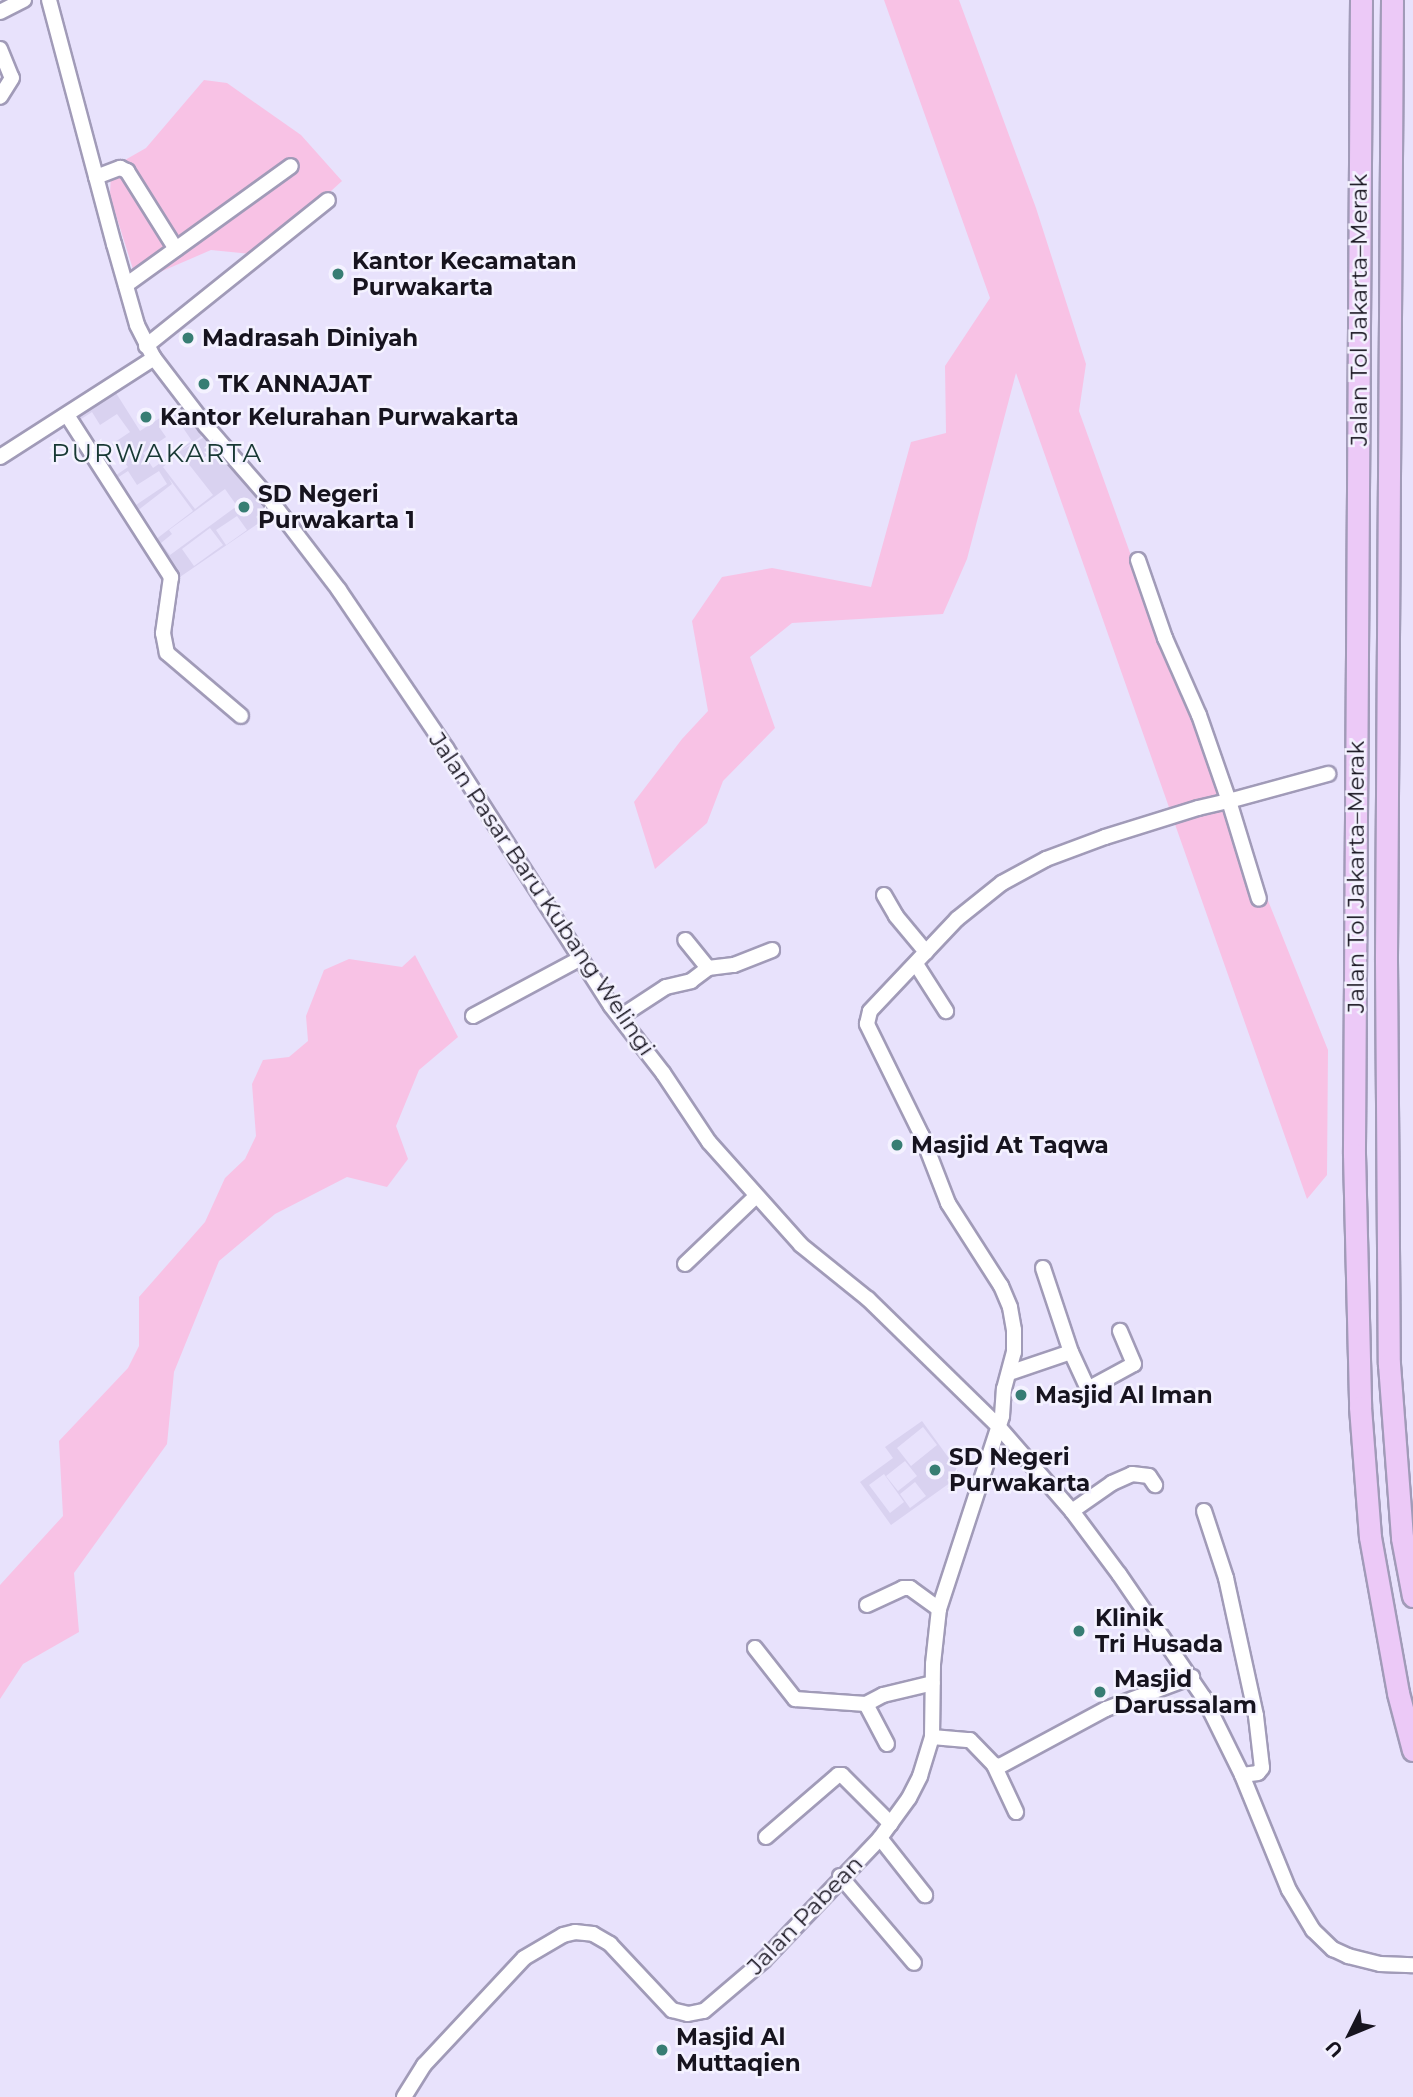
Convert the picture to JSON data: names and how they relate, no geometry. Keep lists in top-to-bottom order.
{
  "streets": {
    "highway": ["Jalan Tol Jakarta–Merak"],
    "street": ["Jalan Pasar Baru Kubang Welingi", "Jalan Pabean"]
  },
  "crossings": [
    ["Jalan Pasar Baru Kubang Welingi", "Jalan Pabean"]
  ],
  "districts": ["PURWAKARTA"],
  "places": [
    "Kantor Kecamatan Purwakarta",
    "Madrasah Diniyah",
    "TK ANNAJAT",
    "Kantor Kelurahan Purwakarta",
    "SD Negeri Purwakarta 1",
    "Masjid At Taqwa",
    "Masjid Al Iman",
    "SD Negeri Purwakarta",
    "Klinik Tri Husada",
    "Masjid Darussalam",
    "Masjid Al Muttaqien"
  ],
  "north": "bottom left"
}
